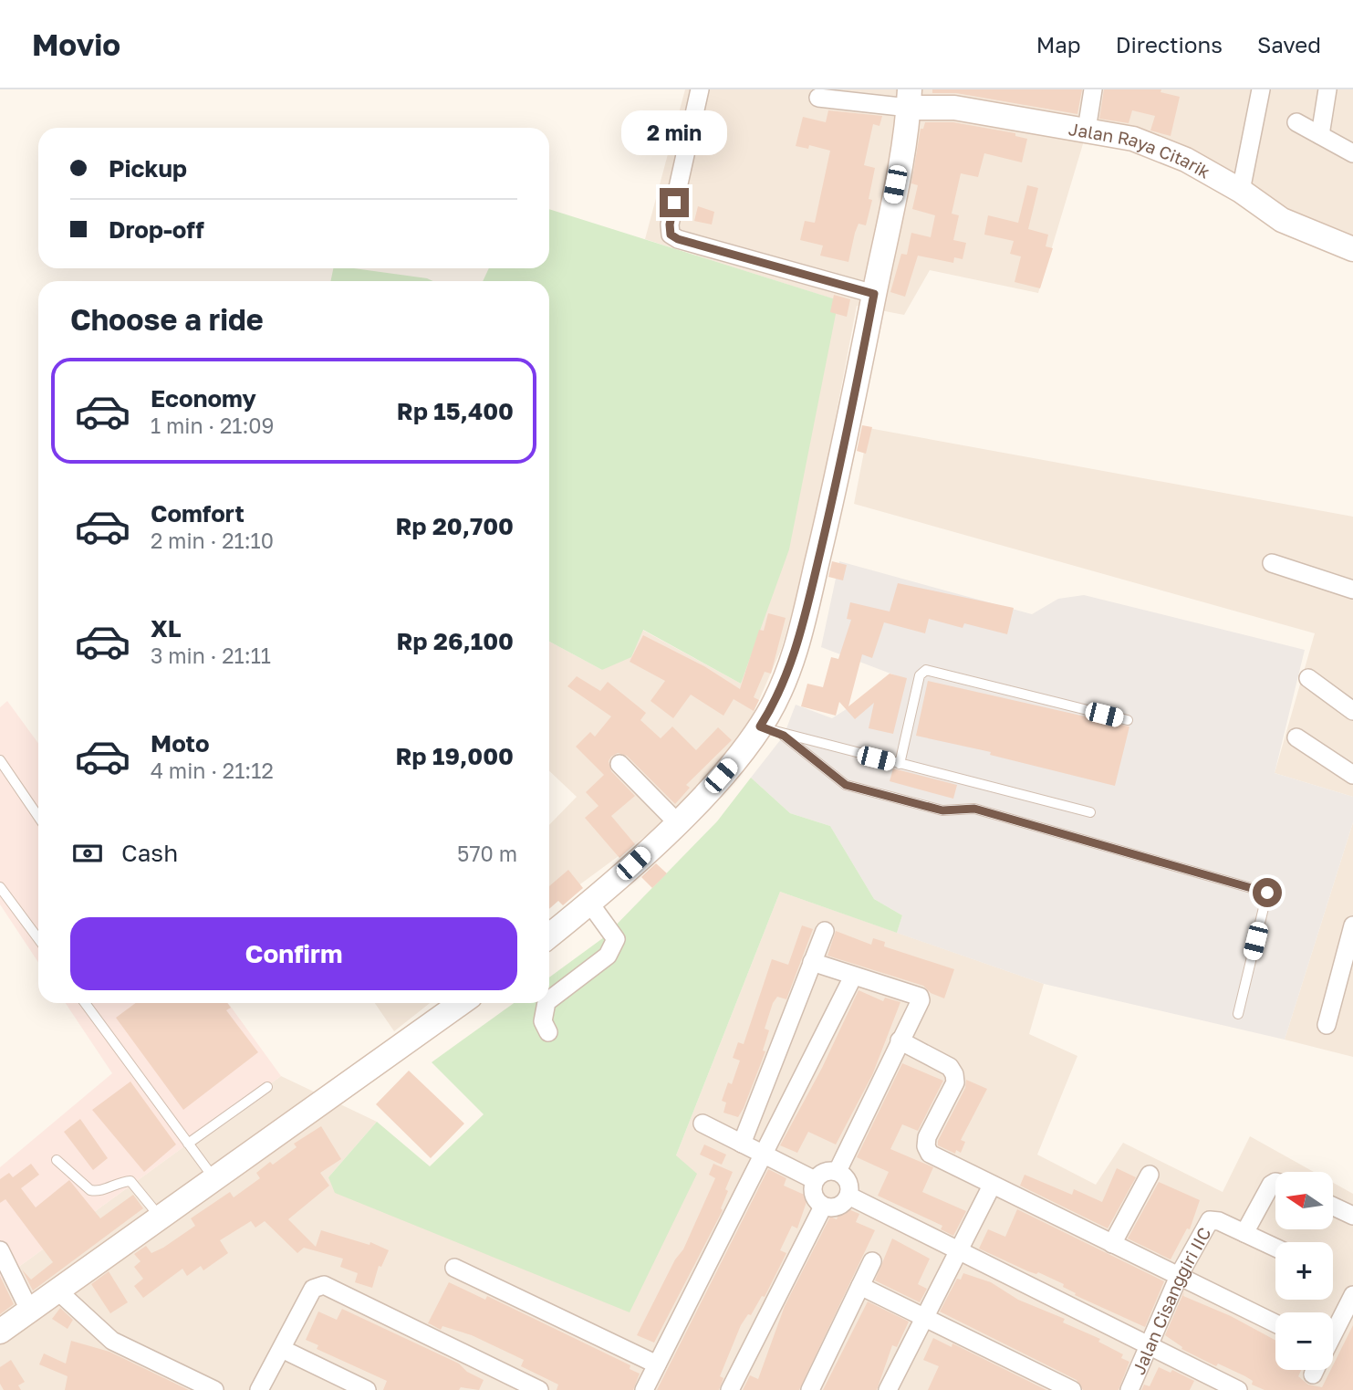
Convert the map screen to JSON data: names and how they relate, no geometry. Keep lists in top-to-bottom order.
{
  "streets": {
    "street": ["Jalan Raya Citarik", "Jalan Cisanggiri IIC"]
  },
  "north": "left",
  "page": {
    "header": "Movio",
    "nav": ["Map", "Directions", "Saved"],
    "bubble": "2 min",
    "banner": ["Pickup", "Drop-off"],
    "heading": "Choose a ride",
    "list": [
      {
        "name": "Economy",
        "note": "1 min · 21:09",
        "value": "Rp 15,400"
      },
      {
        "name": "Comfort",
        "note": "2 min · 21:10",
        "value": "Rp 20,700"
      },
      {
        "name": "XL",
        "note": "3 min · 21:11",
        "value": "Rp 26,100"
      },
      {
        "name": "Moto",
        "note": "4 min · 21:12",
        "value": "Rp 19,000"
      }
    ],
    "pay": ["Cash", "570 m"],
    "buttons": "Confirm",
    "map_buttons": ["+", "−"]
  }
}
